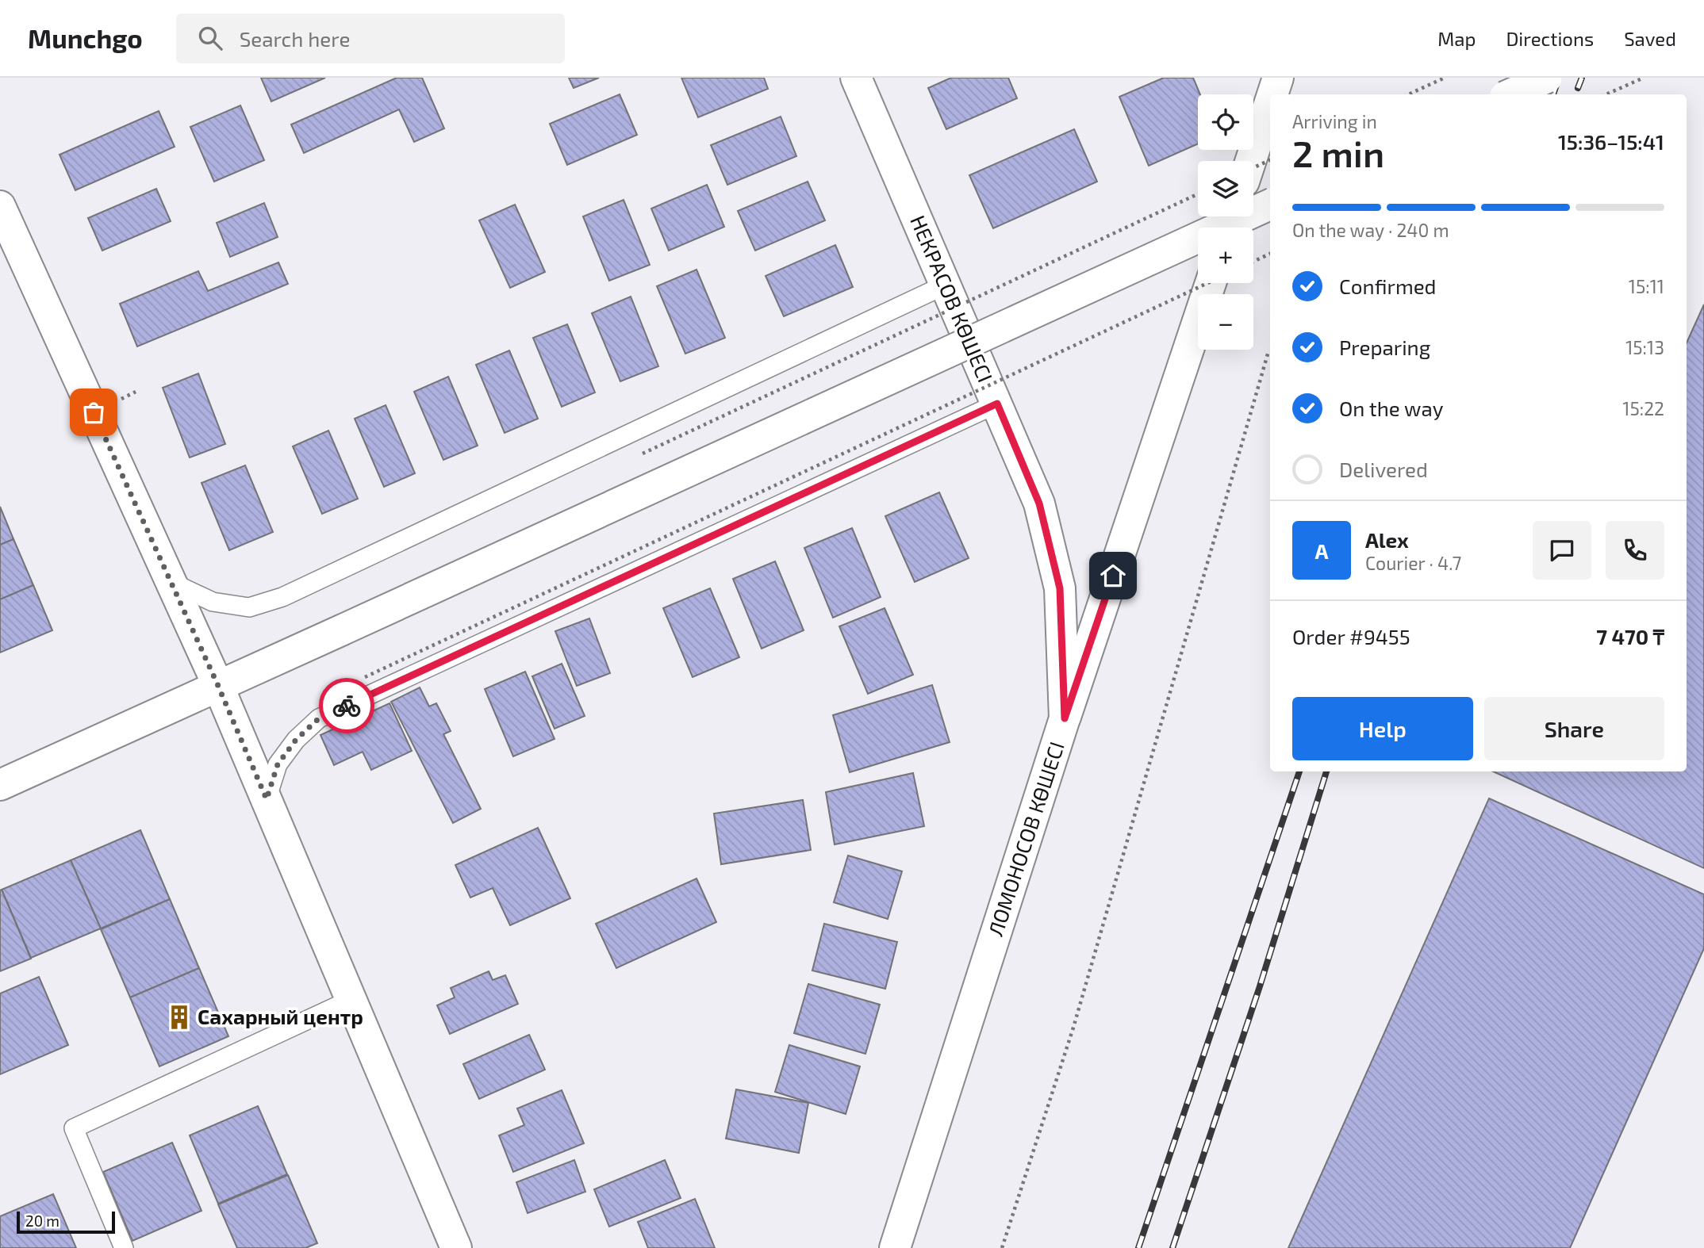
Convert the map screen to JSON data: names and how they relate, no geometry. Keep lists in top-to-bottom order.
{
  "streets": {
    "main road": ["НЕКРАСОВ КӨШЕСІ", "ЛОМОНОСОВ КӨШЕСІ"]
  },
  "crossings": [
    ["НЕКРАСОВ КӨШЕСІ", "ЛОМОНОСОВ КӨШЕСІ"]
  ],
  "places": {
    "building": ["Сахарный центр"]
  },
  "scale_bar": "20 m",
  "page": {
    "header": "Munchgo",
    "search": "Search here",
    "nav": ["Map", "Directions", "Saved"],
    "map_buttons": ["+", "−"],
    "heading": ["2 min", "Arriving in", "15:36–15:41"],
    "panel": [
      "Alex",
      "Courier · 4.7",
      "Order #9455",
      "7 470 ₸"
    ],
    "bar": "On the way · 240 m",
    "list": [
      ["Confirmed", "15:11"],
      ["Preparing", "15:13"],
      ["On the way", "15:22"],
      "Delivered"
    ],
    "round": "A",
    "buttons": ["Help", "Share"],
    "scale": "20 m"
  }
}
